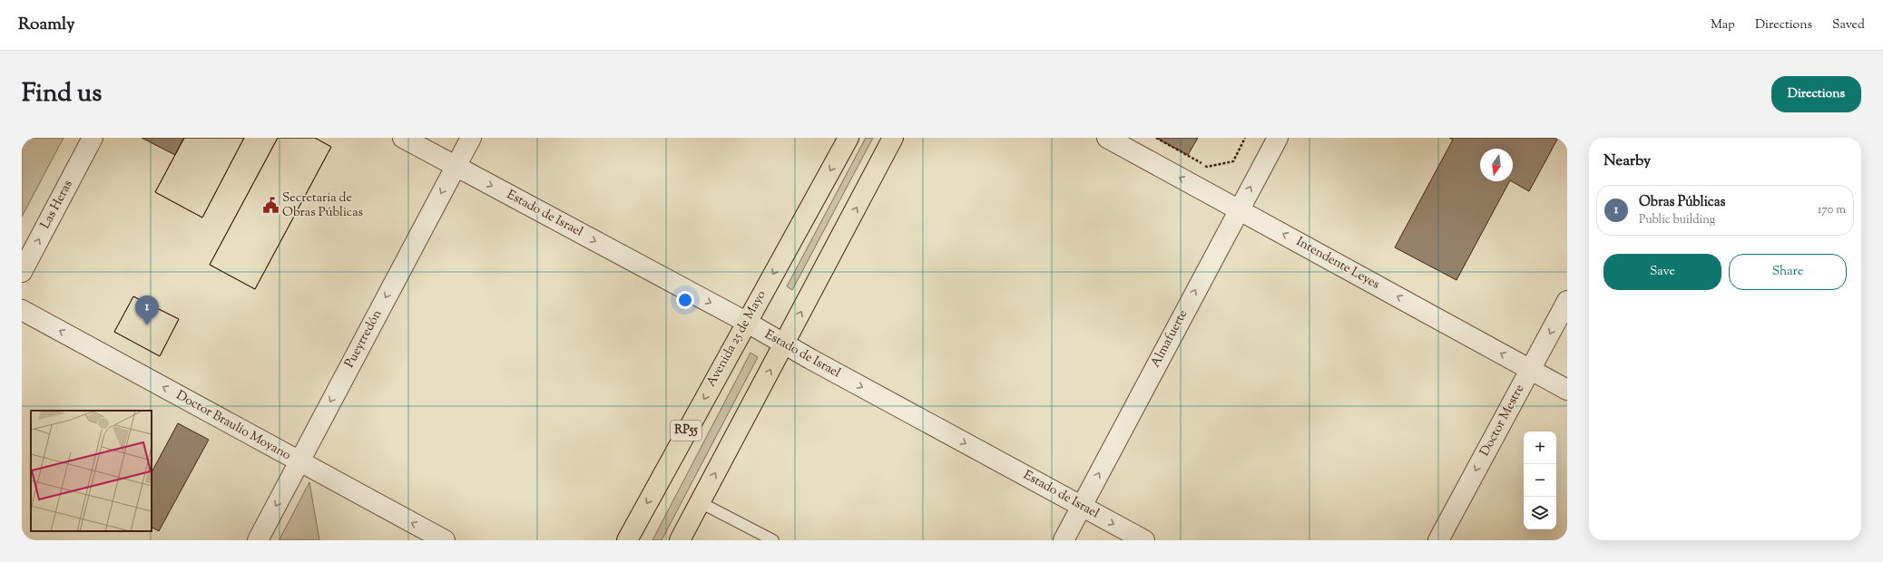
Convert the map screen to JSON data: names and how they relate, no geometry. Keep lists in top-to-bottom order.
{
  "streets": {
    "main road": ["Avenida 25 de Mayo", "RP55"],
    "street": [
      "Las Heras",
      "Estado de Israel",
      "Intendente Leyes",
      "Pueyrredón",
      "Almafuerte",
      "Doctor Mestre",
      "Doctor Braulio Moyano"
    ]
  },
  "crossings": [
    ["Estado de Israel", "Pueyrredón"],
    ["Estado de Israel", "Avenida 25 de Mayo"],
    ["Estado de Israel", "Almafuerte"],
    ["Intendente Leyes", "Almafuerte"],
    ["Intendente Leyes", "Doctor Mestre"],
    ["Pueyrredón", "Doctor Braulio Moyano"]
  ],
  "one_way": [
    "Las Heras",
    "Estado de Israel",
    "Intendente Leyes",
    "Pueyrredón",
    "Almafuerte",
    "Doctor Mestre",
    "Doctor Braulio Moyano"
  ],
  "places": {
    "public building": ["Secretaría de Obras Públicas"]
  },
  "north": "bottom",
  "page": {
    "header": "Roamly",
    "nav": ["Map", "Directions", "Saved"],
    "title": "Find us",
    "buttons": [
      "Directions",
      ["Save", "Share"]
    ],
    "heading": "Nearby",
    "list": [
      {
        "mark": "1",
        "name": "Obras Públicas",
        "note": "Public building",
        "value": "170 m"
      }
    ],
    "pins": "1",
    "map_buttons": ["+", "−"]
  }
}
